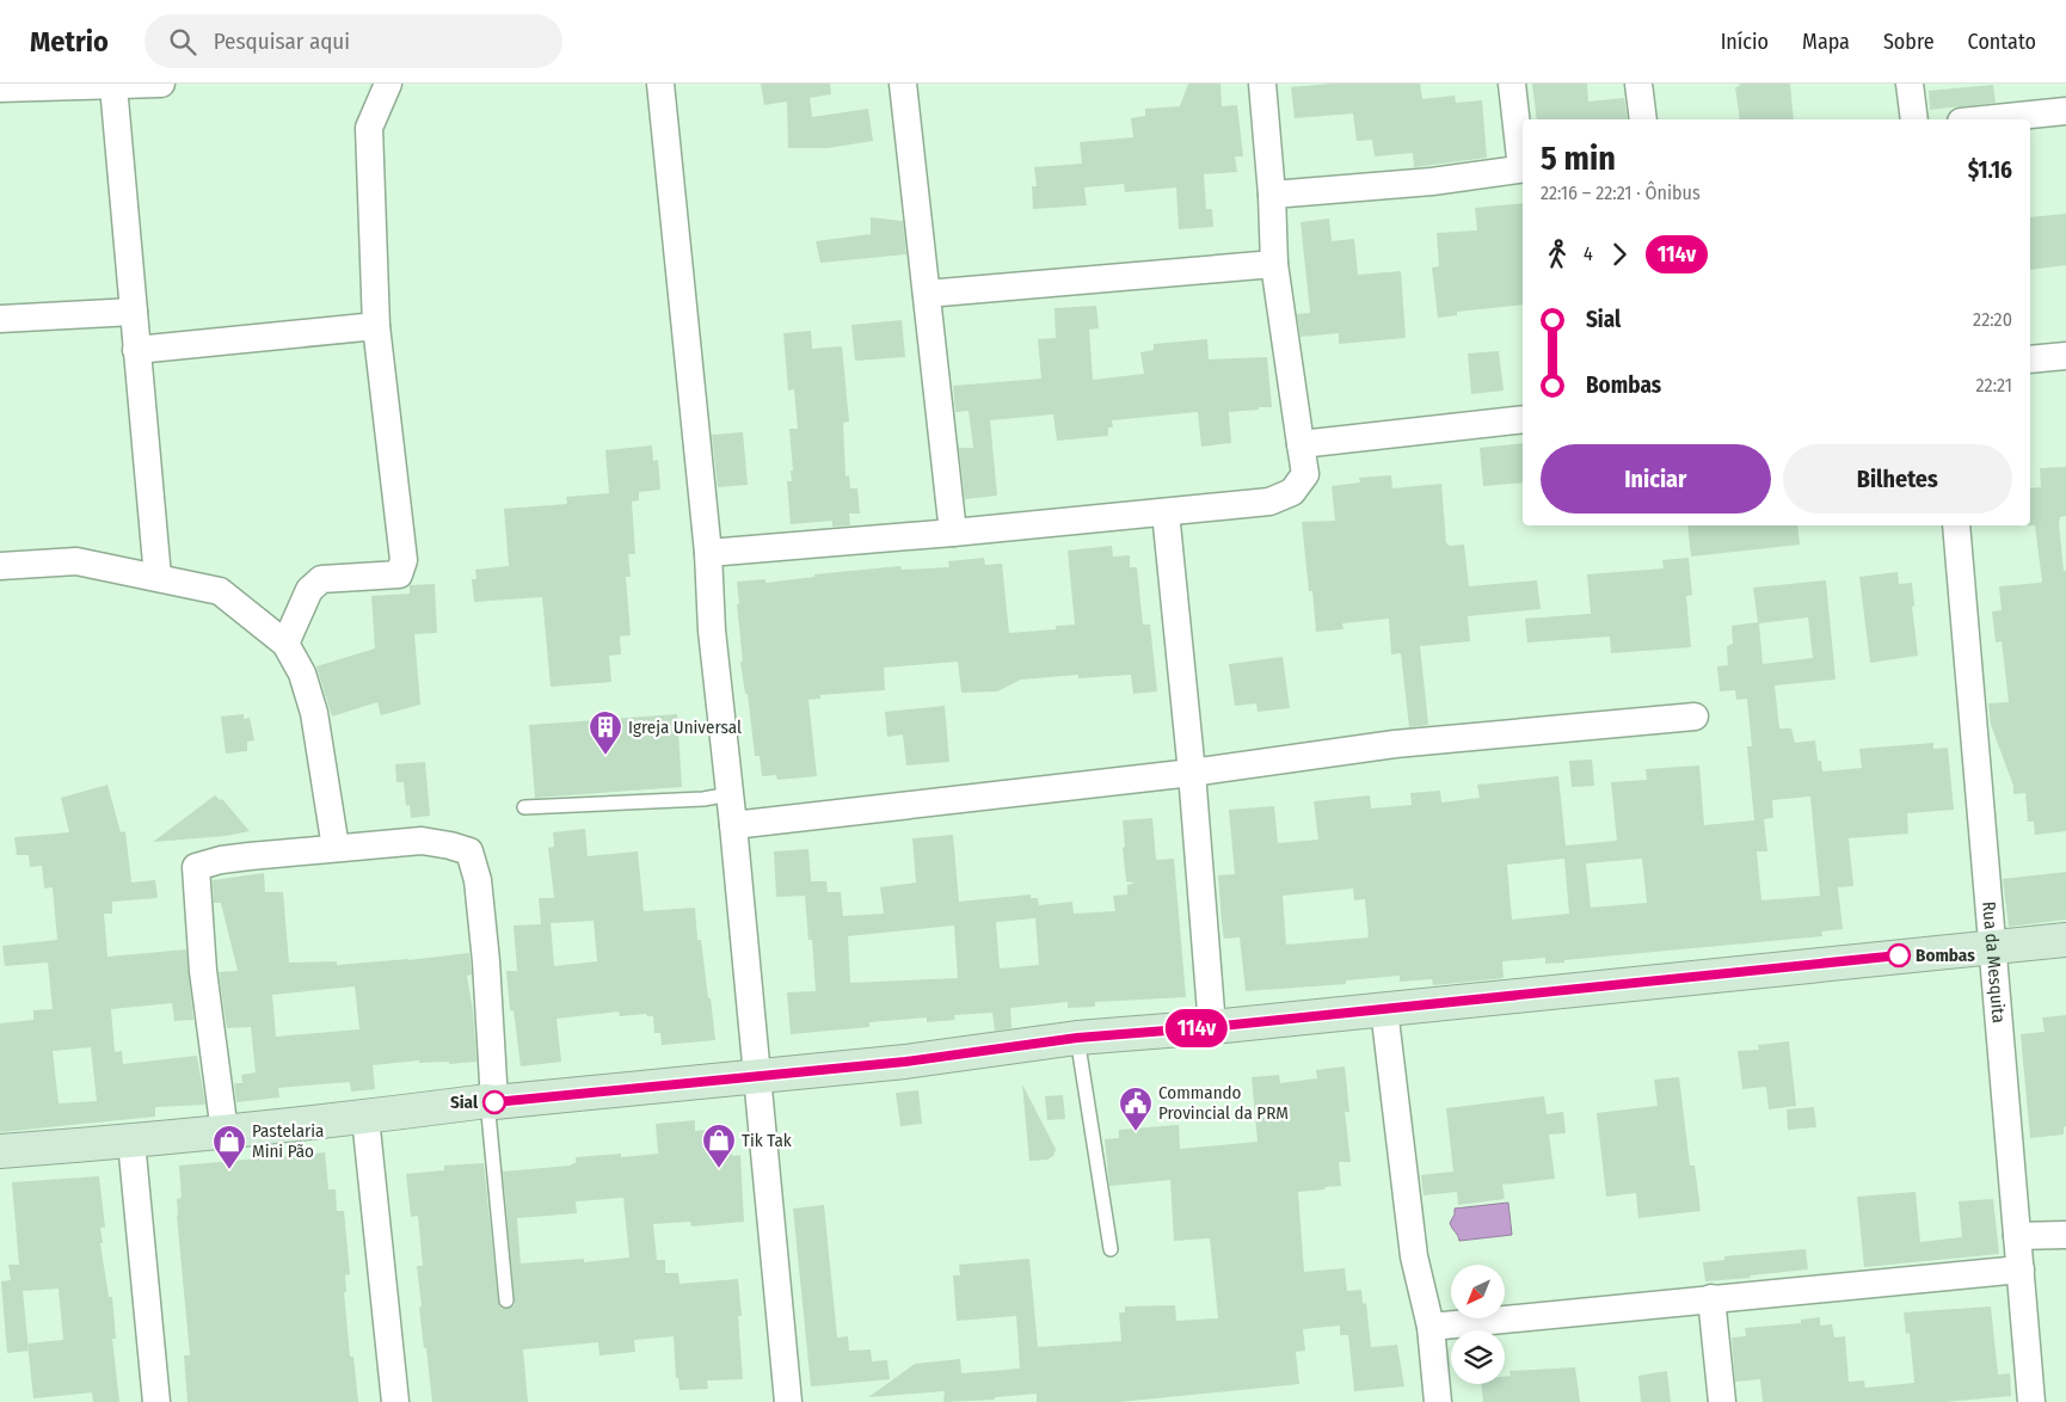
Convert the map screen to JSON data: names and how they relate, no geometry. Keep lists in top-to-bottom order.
{
  "streets": {
    "street": ["Rua da Mesquita"]
  },
  "places": {
    "building": ["Igreja Universal"],
    "other": ["Bombas", "Sial"],
    "public building": ["Commando Provincial da PRM"],
    "shop": ["Tik Tak", "Pastelaria Mini Pão"]
  },
  "lines": ["bus line 114v"],
  "north": "bottom left",
  "page": {
    "header": "Metrio",
    "search": "Pesquisar aqui",
    "nav": [
      "Início",
      "Mapa",
      "Sobre",
      "Contato"
    ],
    "on_map": "114v",
    "heading": ["5 min", "22:16 – 22:21 · Ônibus", "$1.16"],
    "legs": ["4", "114v"],
    "list": [
      {
        "name": "Sial",
        "value": "22:20"
      },
      {
        "name": "Bombas",
        "value": "22:21"
      }
    ],
    "buttons": ["Iniciar", "Bilhetes"]
  }
}
